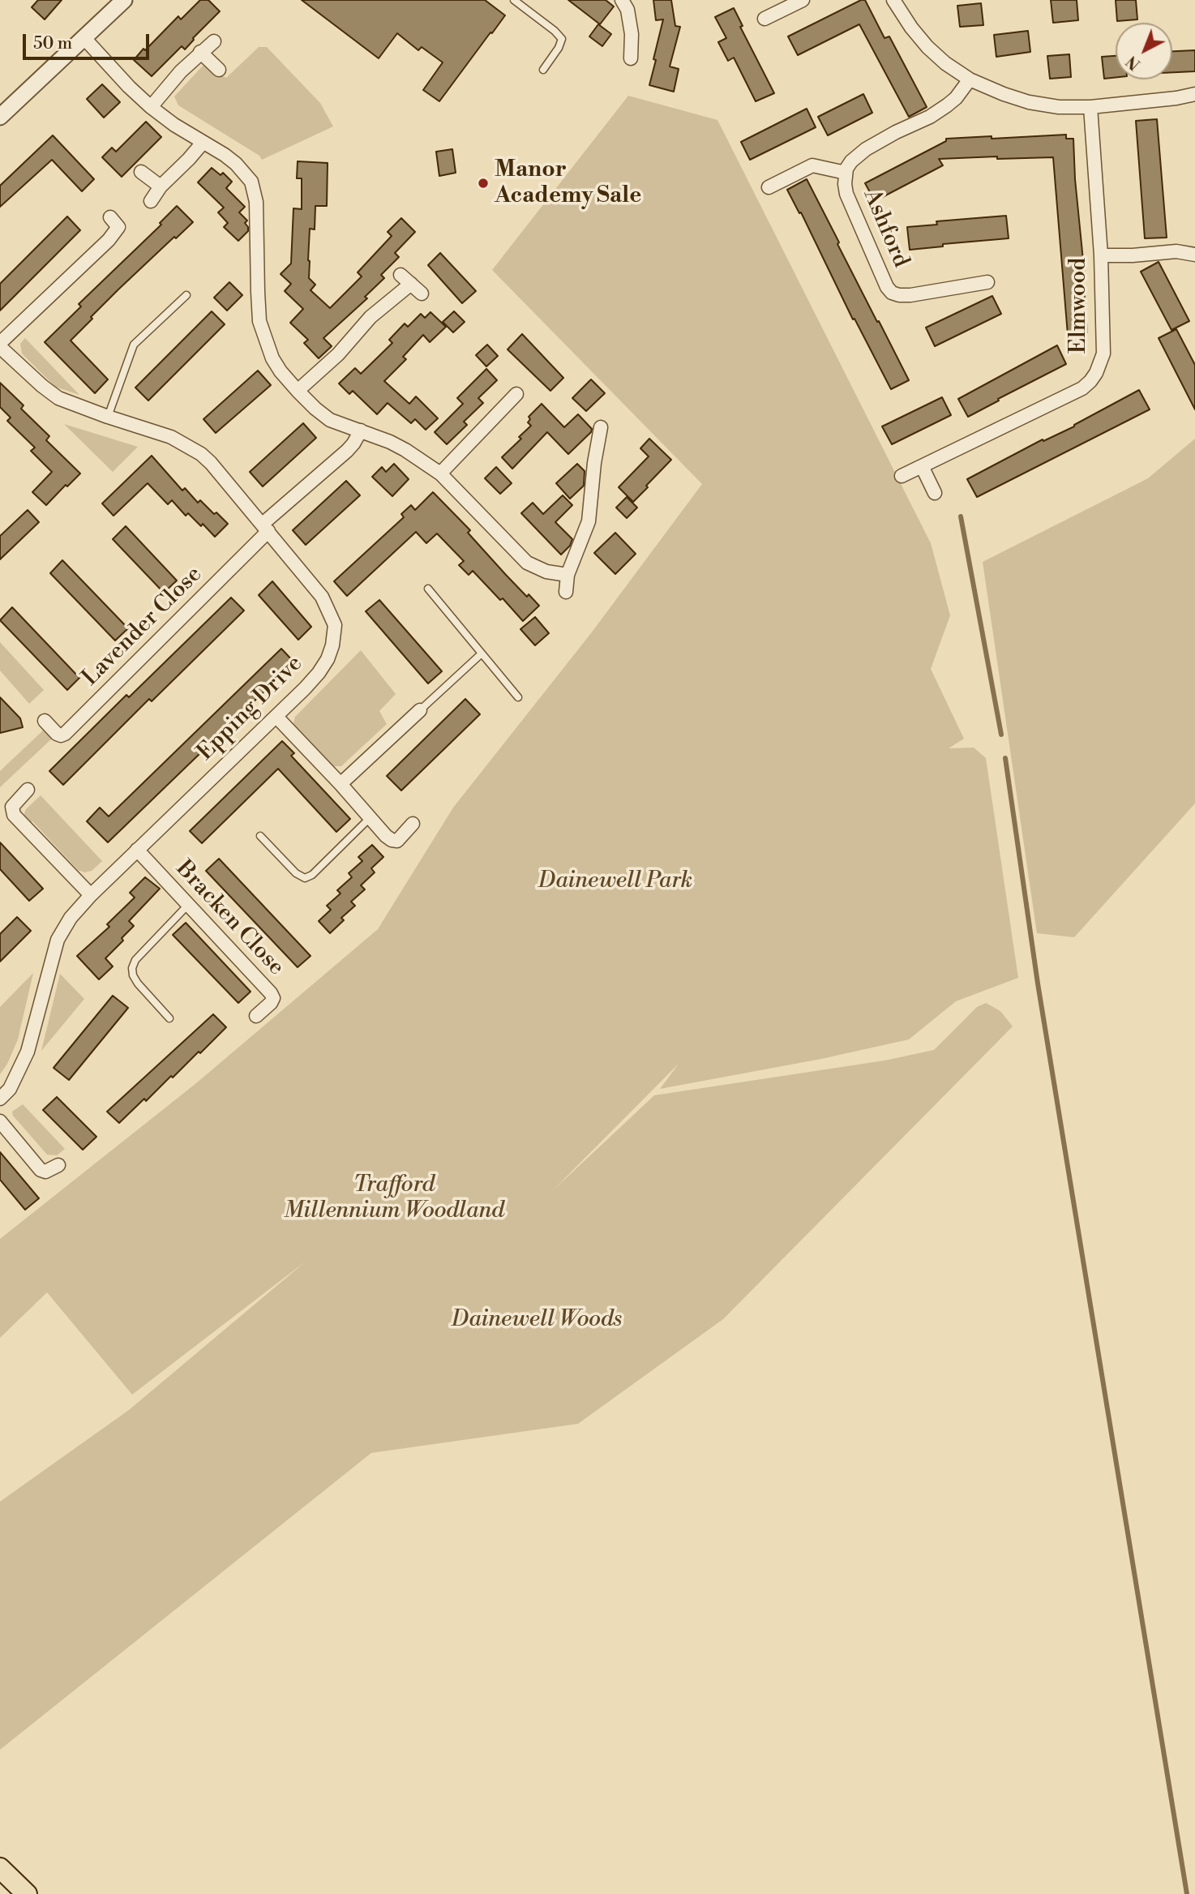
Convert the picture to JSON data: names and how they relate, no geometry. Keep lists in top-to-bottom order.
{
  "streets": {
    "street": [
      "Ashford",
      "Elmwood",
      "Lavender Close",
      "Epping Drive",
      "Bracken Close"
    ]
  },
  "crossings": [
    ["Lavender Close", "Epping Drive"],
    ["Epping Drive", "Bracken Close"]
  ],
  "parks": ["Dainewell Park", "Trafford Millennium Woodland", "Dainewell Woods"],
  "places": ["Manor Academy Sale"],
  "scale_bar": "50 m",
  "north": "bottom left"
}
